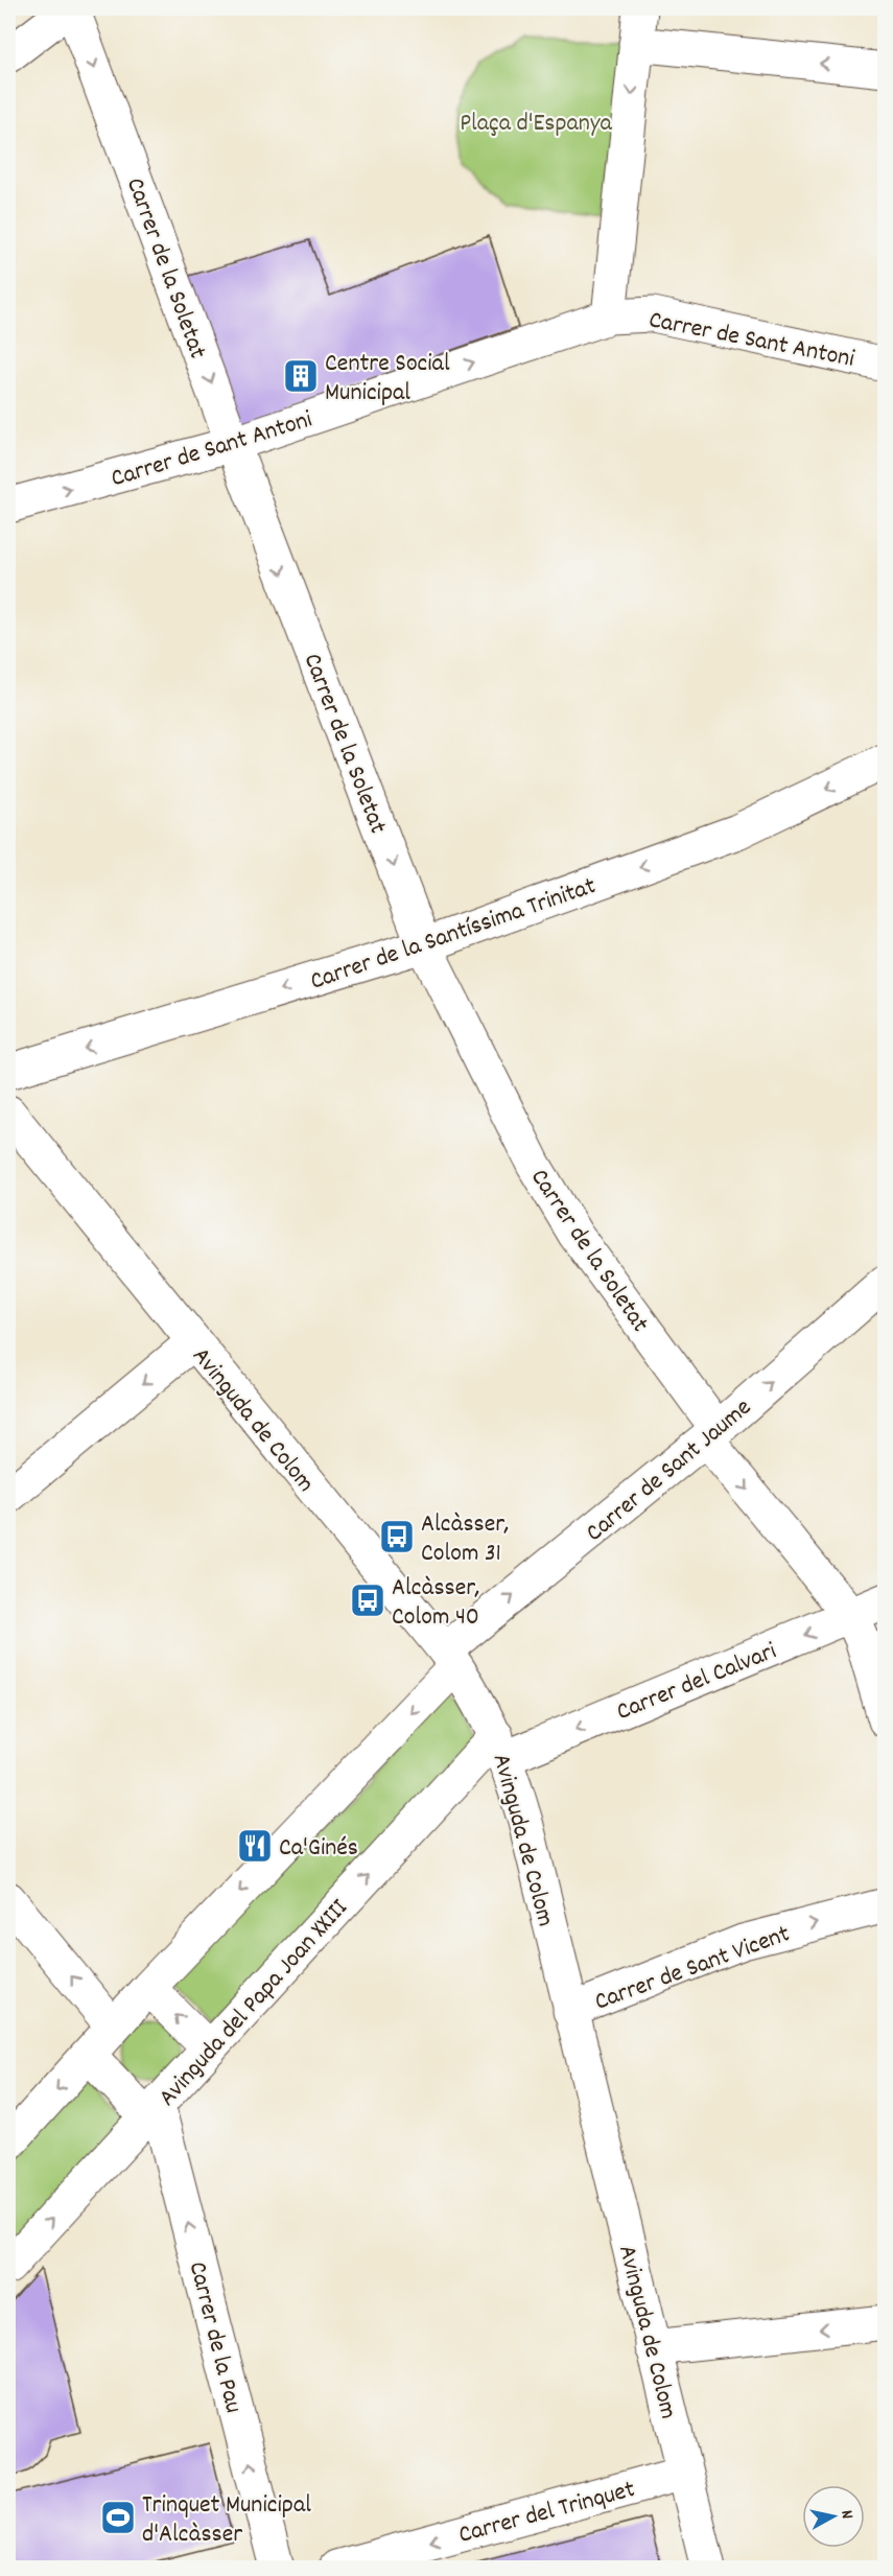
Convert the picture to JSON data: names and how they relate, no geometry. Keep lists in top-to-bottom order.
{
  "streets": {
    "street": [
      "Carrer de la Soletat",
      "Carrer de Sant Antoni",
      "Carrer de la Santíssima Trinitat",
      "Avinguda de Colom",
      "Carrer de Sant Jaume",
      "Carrer del Calvari",
      "Carrer de Sant Vicent",
      "Avinguda del Papa Joan XXIII",
      "Carrer de la Pau",
      "Carrer del Trinquet"
    ]
  },
  "crossings": [
    ["Carrer de la Soletat", "Carrer de Sant Antoni"],
    ["Carrer de la Soletat", "Carrer de la Santíssima Trinitat"],
    ["Carrer de la Soletat", "Carrer de Sant Jaume"],
    ["Carrer de la Soletat", "Carrer del Calvari"],
    ["Avinguda de Colom", "Carrer de Sant Jaume"],
    ["Avinguda de Colom", "Carrer del Calvari"],
    ["Avinguda de Colom", "Carrer de Sant Vicent"],
    ["Avinguda de Colom", "Avinguda del Papa Joan XXIII"],
    ["Avinguda de Colom", "Carrer del Trinquet"],
    ["Carrer del Calvari", "Avinguda del Papa Joan XXIII"],
    ["Avinguda del Papa Joan XXIII", "Carrer de la Pau"]
  ],
  "one_way": [
    "Carrer de la Soletat",
    "Carrer de Sant Antoni",
    "Carrer de la Santíssima Trinitat",
    "Carrer de Sant Jaume",
    "Carrer del Calvari",
    "Carrer de Sant Vicent",
    "Carrer de la Pau",
    "Carrer del Trinquet"
  ],
  "parks": ["Plaça d'Espanya"],
  "places": {
    "building": ["Centre Social Municipal"],
    "bus stop": ["Alcàsser, Colom 31", "Alcàsser, Colom 40"],
    "restaurant": ["Ca'Ginés"],
    "sports": ["Trinquet Municipal d'Alcàsser"]
  },
  "north": "right"
}
